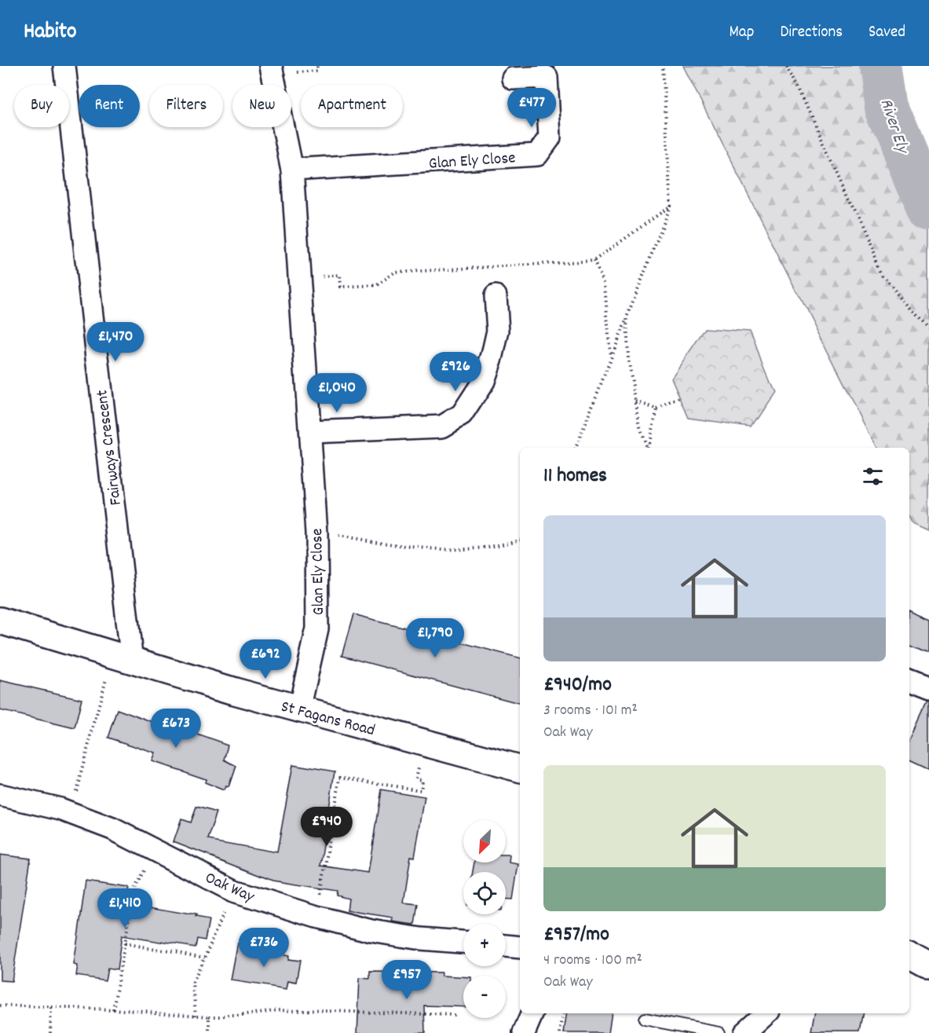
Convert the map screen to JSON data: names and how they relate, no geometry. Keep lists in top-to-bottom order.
{
  "streets": {
    "street": [
      "Glan Ely Close",
      "Fairways Crescent",
      "St Fagans Road",
      "Oak Way"
    ]
  },
  "crossings": [
    ["Glan Ely Close", "St Fagans Road"],
    ["Fairways Crescent", "St Fagans Road"]
  ],
  "water": ["River Ely"],
  "north": "bottom left",
  "page": {
    "header": "Habito",
    "nav": ["Map", "Directions", "Saved"],
    "chip": [
      "Buy",
      "Rent",
      "Filters",
      "New",
      "Apartment"
    ],
    "price": [
      "£477",
      "£1,470",
      "£926",
      "£1,040",
      "£1,790",
      "£692",
      "£673",
      "£940",
      "£1,410",
      "£736",
      "£957"
    ],
    "heading": "11 homes",
    "list": [
      {
        "name": "£940/mo",
        "note": "3 rooms · 101 m² · Oak Way"
      },
      {
        "name": "£957/mo",
        "note": "4 rooms · 100 m² · Oak Way"
      }
    ],
    "map_buttons": ["+", "−"]
  }
}
